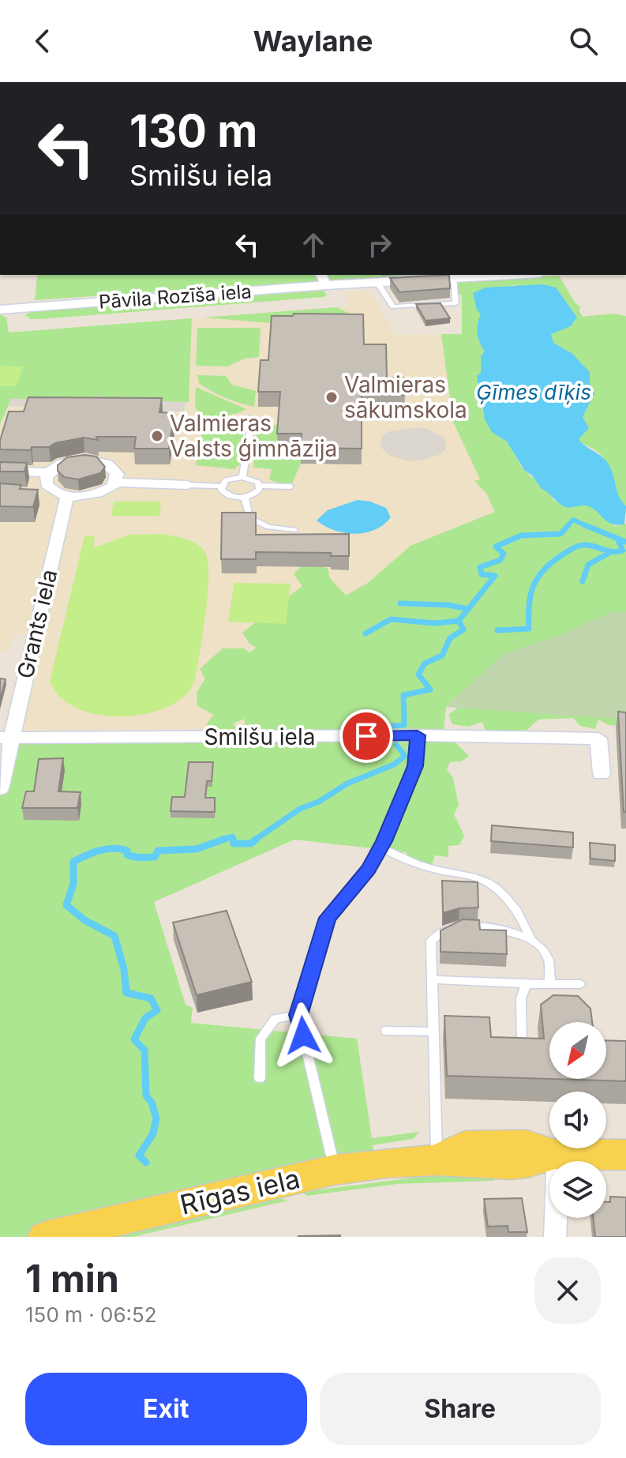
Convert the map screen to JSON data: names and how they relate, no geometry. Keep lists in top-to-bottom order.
{
  "streets": {
    "main road": ["Rīgas iela"],
    "street": ["Pāvila Rozīša iela", "Grants iela", "Smilšu iela"]
  },
  "crossings": [
    ["Grants iela", "Smilšu iela"]
  ],
  "water": ["Ģīmes dīķis"],
  "places": ["Valmieras sākumskola", "Valmieras Valsts ģimnāzija"],
  "north": "bottom left",
  "page": {
    "header": "Waylane",
    "turn": ["130 m", "Smilšu iela"],
    "heading": ["1 min", "150 m · 06:52"],
    "buttons": ["Exit", "Share"]
  }
}
